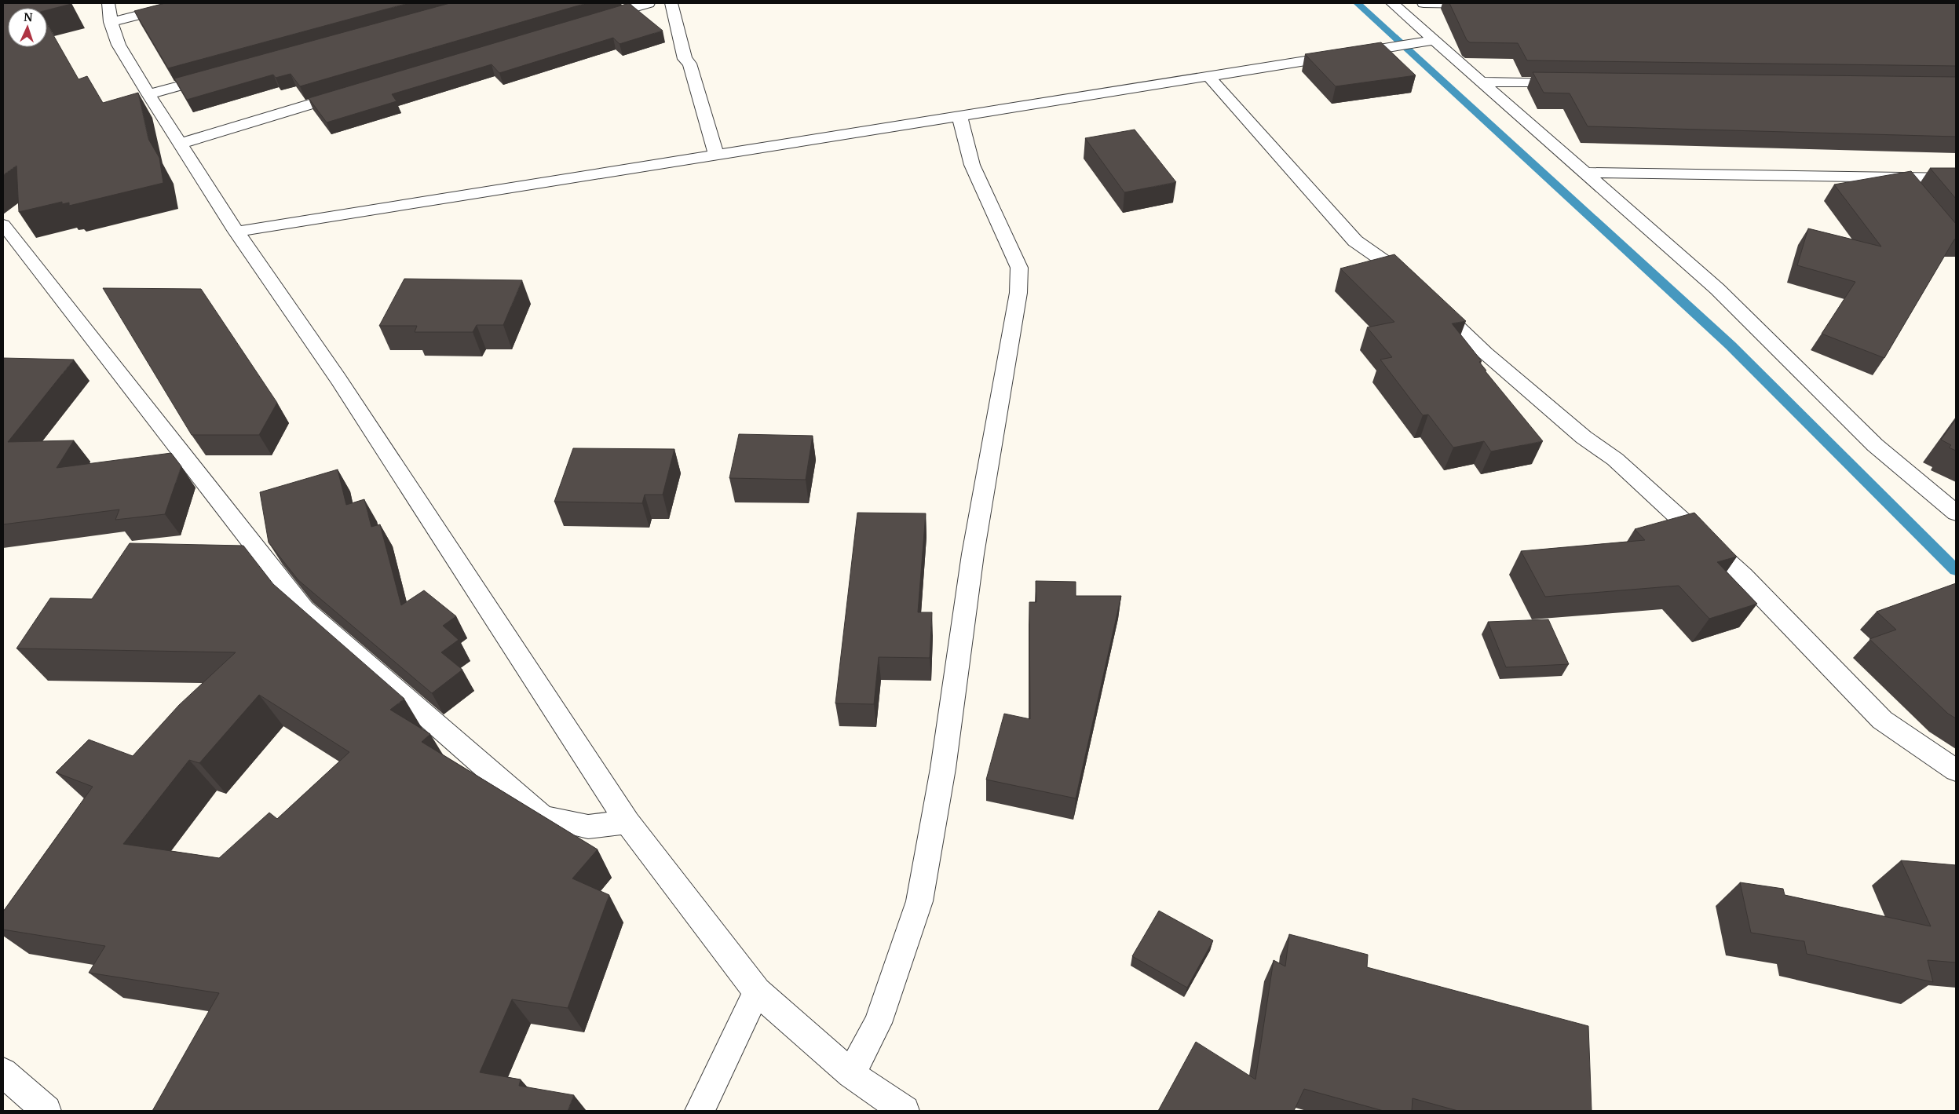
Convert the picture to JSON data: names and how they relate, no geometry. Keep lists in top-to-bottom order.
{
  "north": "top"
}
